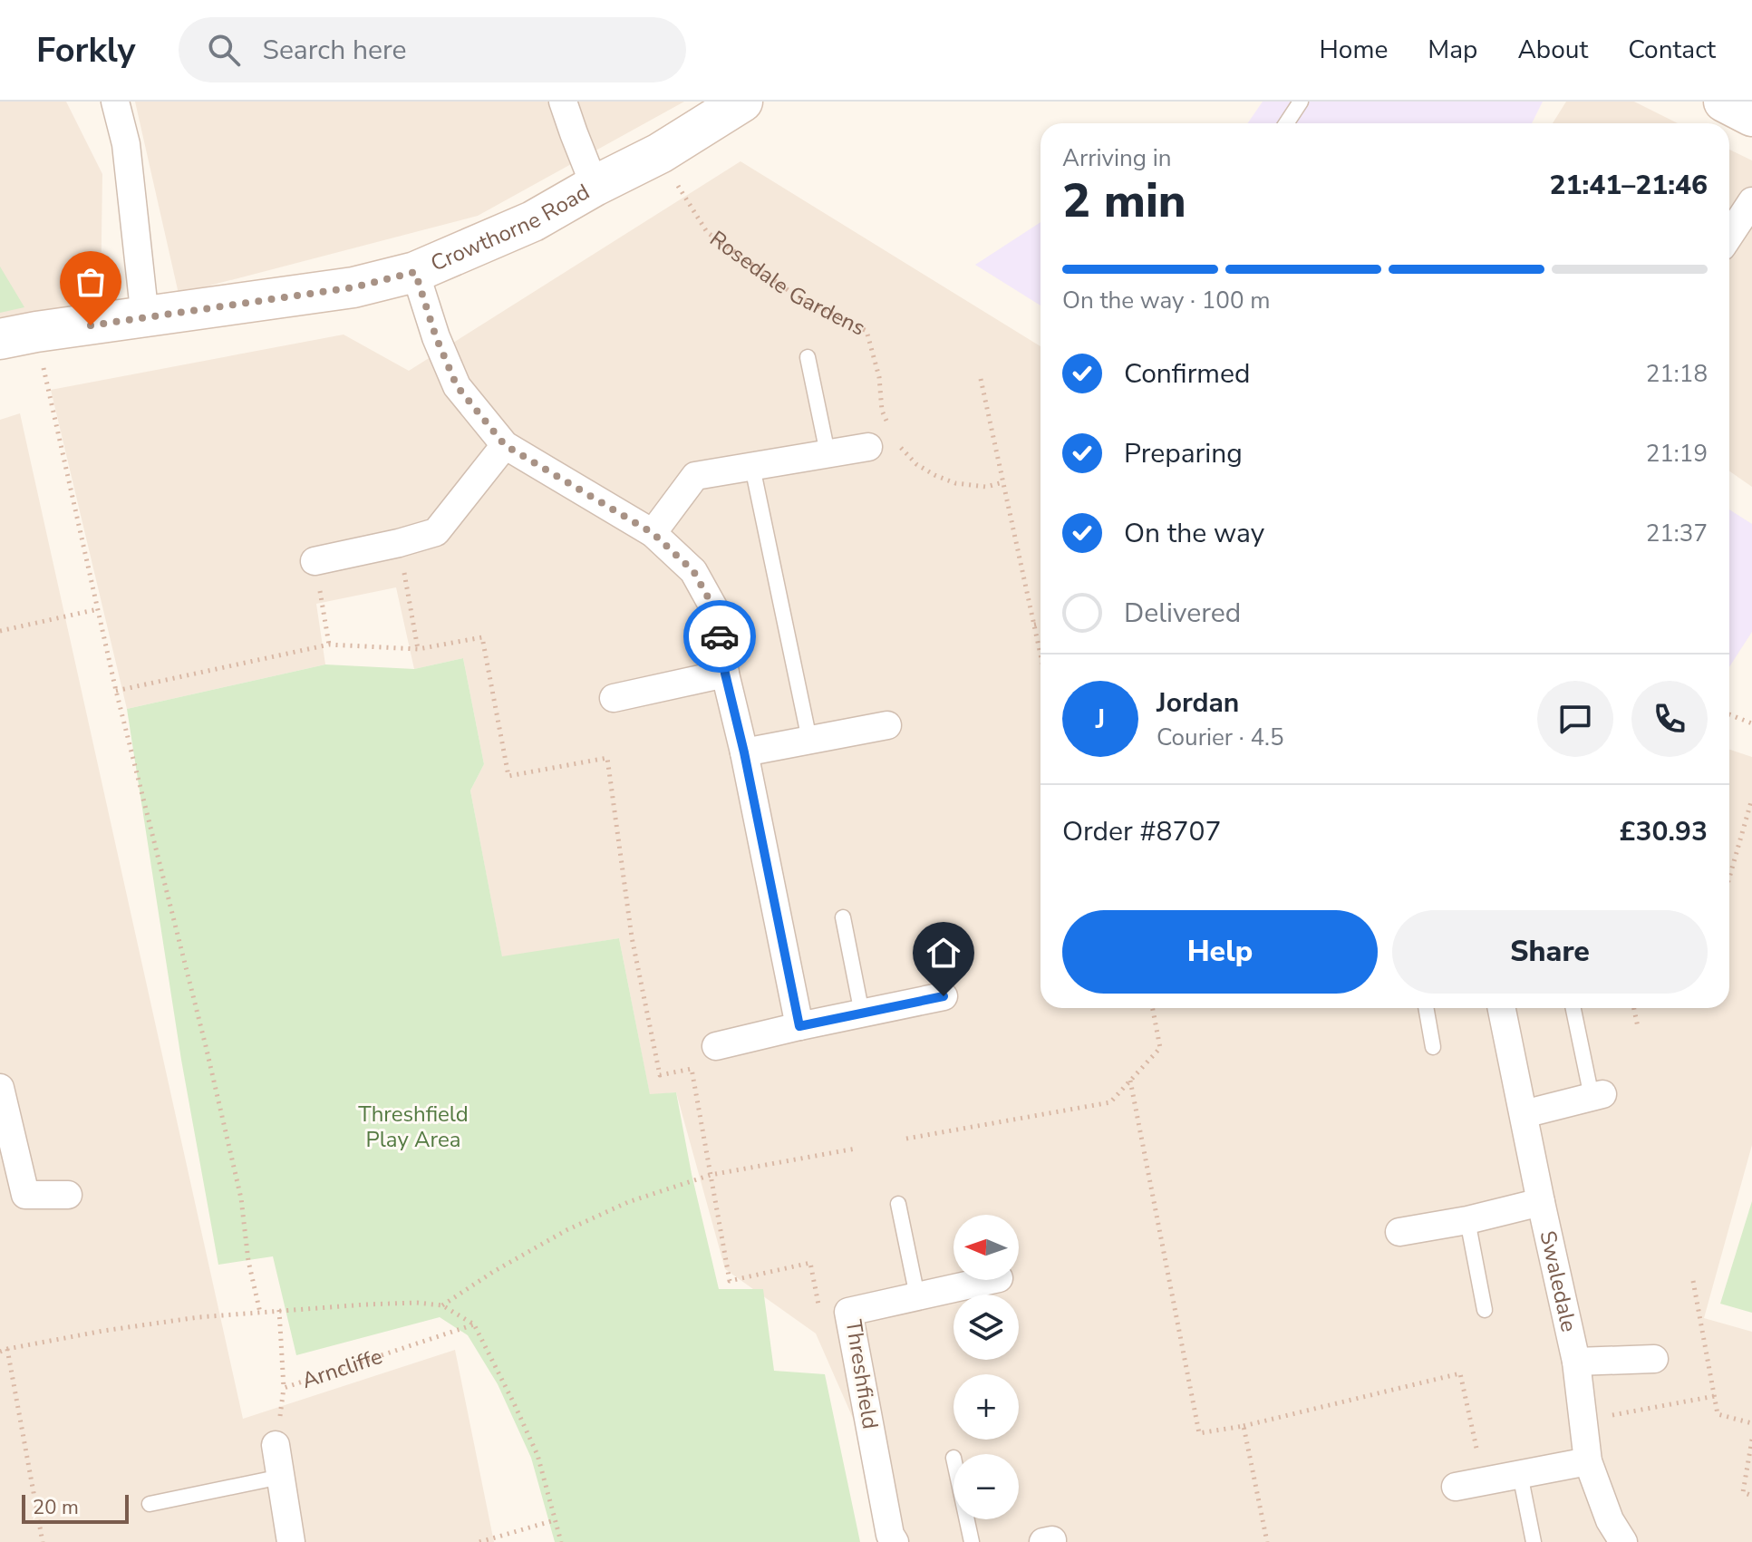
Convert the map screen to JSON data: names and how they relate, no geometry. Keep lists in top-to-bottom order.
{
  "streets": {
    "street": ["Crowthorne Road", "Swaledale", "Threshfield"],
    "path": ["Rosedale Gardens", "Arncliffe"]
  },
  "parks": ["Threshfield Play Area"],
  "scale_bar": "20 m",
  "north": "left",
  "page": {
    "header": "Forkly",
    "search": "Search here",
    "nav": [
      "Home",
      "Map",
      "About",
      "Contact"
    ],
    "heading": ["2 min", "Arriving in", "21:41–21:46"],
    "panel": [
      "Jordan",
      "Courier · 4.5",
      "Order #8707",
      "£30.93"
    ],
    "bar": "On the way · 100 m",
    "list": [
      ["Confirmed", "21:18"],
      ["Preparing", "21:19"],
      ["On the way", "21:37"],
      "Delivered"
    ],
    "round": "J",
    "buttons": ["Help", "Share"],
    "map_buttons": ["+", "−"],
    "scale": "20 m"
  }
}
